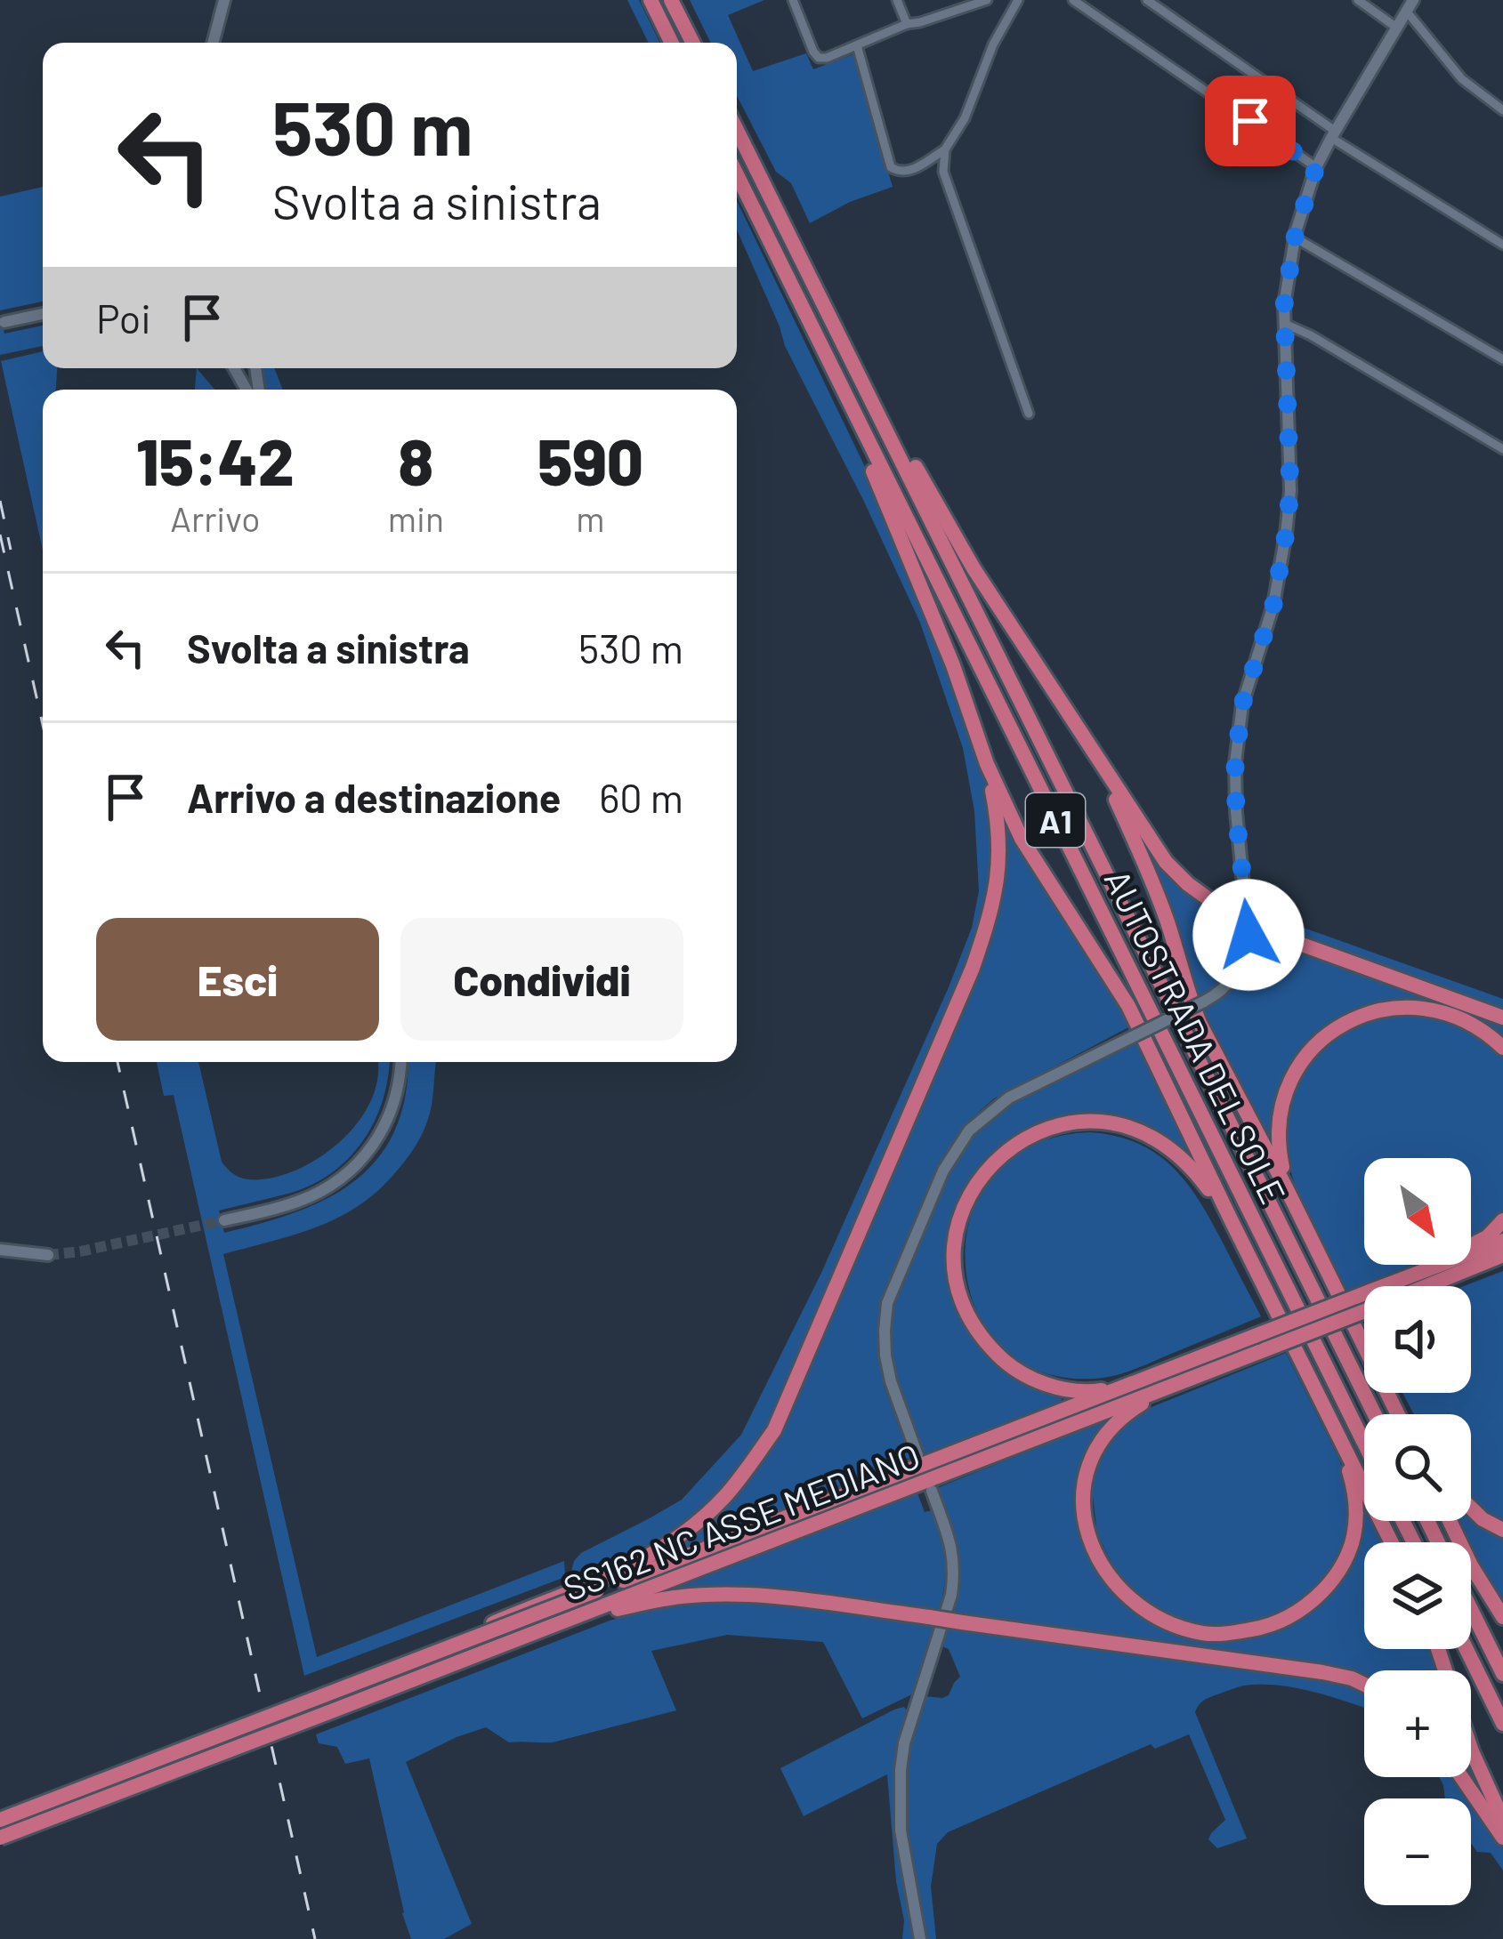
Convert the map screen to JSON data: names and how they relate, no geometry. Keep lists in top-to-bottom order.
{
  "streets": {
    "highway": ["A1", "AUTOSTRADA DEL SOLE", "SS162 NC ASSE MEDIANO"]
  },
  "north": "bottom right",
  "page": {
    "turn": ["530 m", "Svolta a sinistra"],
    "then": "Poi",
    "eta": [
      "15:42",
      "Arrivo",
      "8",
      "min",
      "590",
      "m"
    ],
    "list": [
      {
        "name": "Svolta a sinistra",
        "value": "530 m"
      },
      {
        "name": "Arrivo a destinazione",
        "value": "60 m"
      }
    ],
    "buttons": ["Esci", "Condividi"],
    "map_buttons": ["+", "−"]
  }
}
